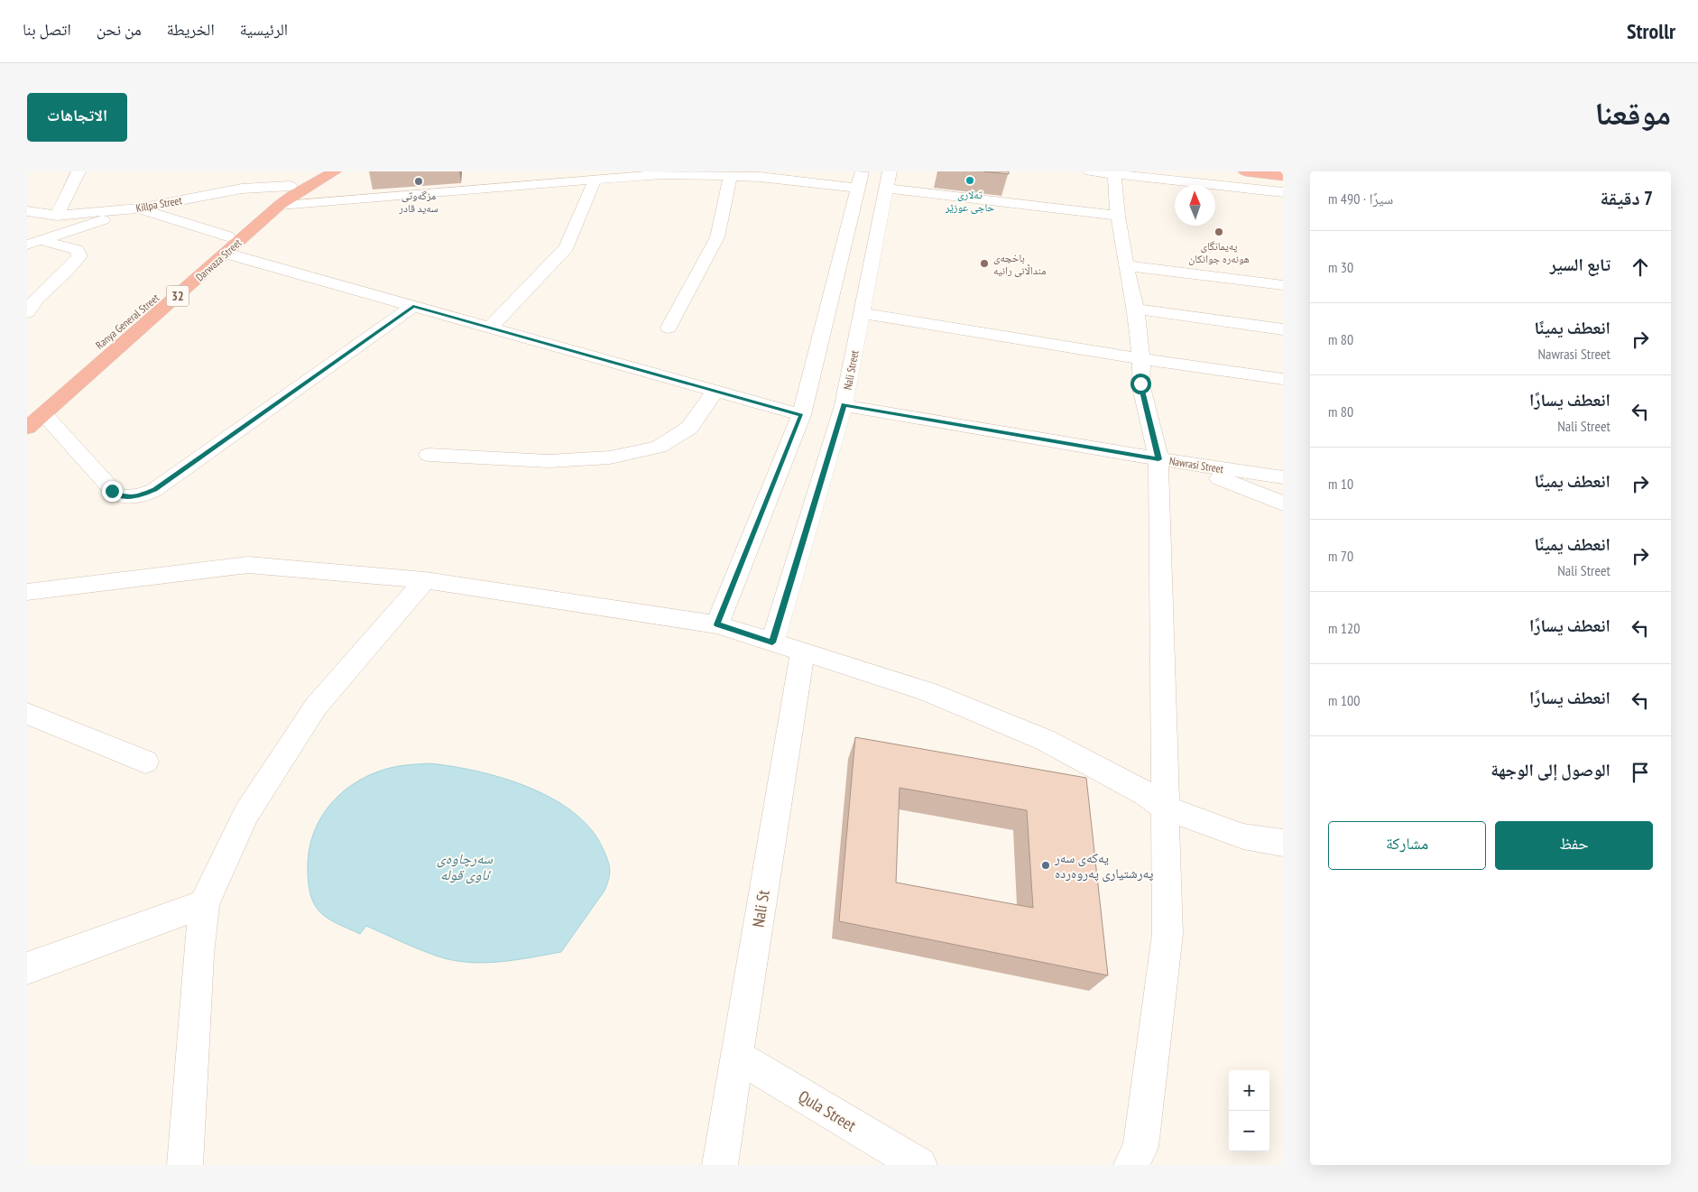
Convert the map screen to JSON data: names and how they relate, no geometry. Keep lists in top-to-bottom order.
{
  "streets": {
    "highway": ["Darwaza Street", "32", "Ranya General Street"],
    "street": [
      "Killpa Street",
      "Nali Street",
      "Nawrasi Street",
      "Nali St",
      "Qula Street"
    ]
  },
  "crossings": [
    ["Killpa Street", "Ranya General Street"],
    ["Darwaza Street", "Ranya General Street"],
    ["Nali Street", "Nawrasi Street"],
    ["Nali St", "Qula Street"]
  ],
  "water": ["سەرچاوەی ئاوی قولە"],
  "places": [
    "تەلاری حاجی عوزێر",
    "مزگەوتی سەید قادر",
    "پەیمانگای هونەرە جوانکان",
    "باخچەی منداڵانی رانیە",
    "یەکەی سەر پەرشتیاری پەروەردە"
  ],
  "north": "top",
  "page": {
    "header": "Strollr",
    "nav": [
      "الرئيسية",
      "الخريطة",
      "من نحن",
      "اتصل بنا"
    ],
    "title": "موقعنا",
    "buttons": [
      "الاتجاهات",
      ["حفظ", "مشاركة"]
    ],
    "heading": ["7 دقيقة", "سيرًا · 490 m"],
    "list": [
      ["تابع السير", "30 m"],
      ["انعطف يمينًا", "Nawrasi Street", "80 m"],
      ["انعطف يسارًا", "Nali Street", "80 m"],
      ["انعطف يمينًا", "10 m"],
      ["انعطف يمينًا", "Nali Street", "70 m"],
      ["انعطف يسارًا", "120 m"],
      ["انعطف يسارًا", "100 m"],
      "الوصول إلى الوجهة"
    ],
    "map_buttons": ["+", "−"]
  }
}
